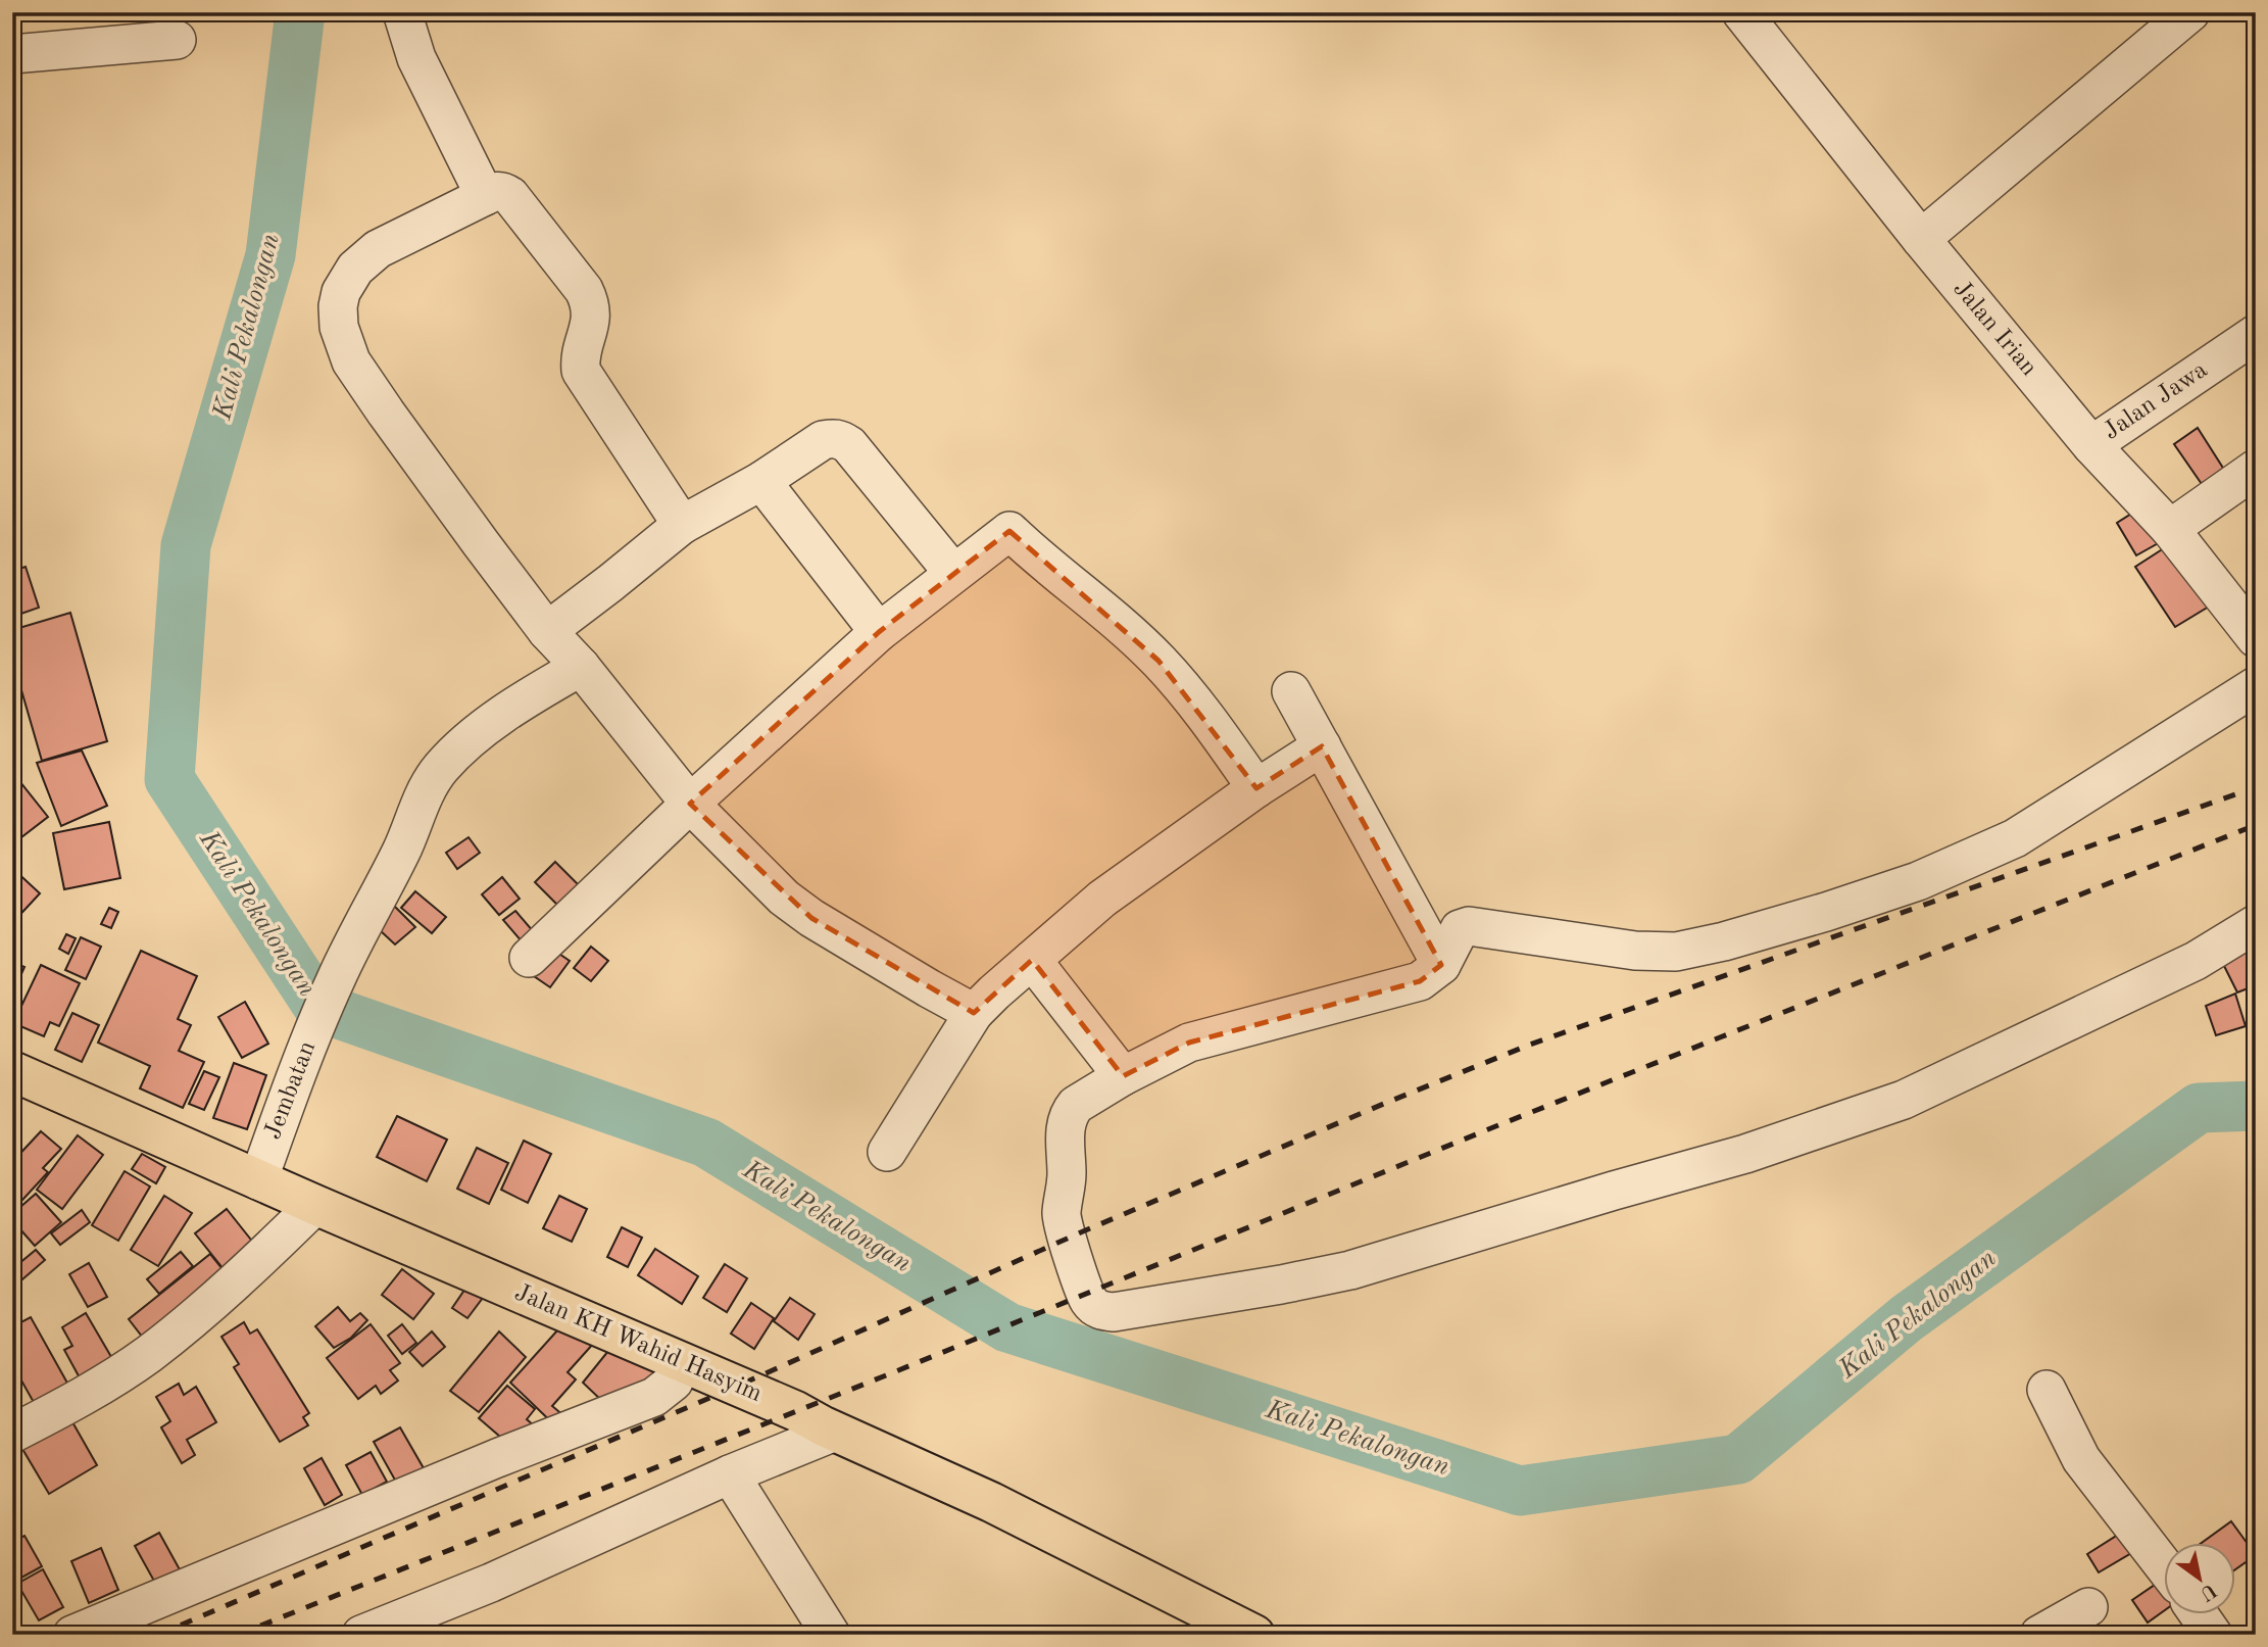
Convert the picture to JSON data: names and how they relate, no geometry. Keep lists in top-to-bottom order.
{
  "streets": {
    "main road": ["Jalan KH Wahid Hasyim"],
    "street": ["Jalan Irian", "Jalan Jawa", "Jembatan"]
  },
  "crossings": [
    ["Jalan Irian", "Jalan Jawa"],
    ["Jembatan", "Jalan KH Wahid Hasyim"]
  ],
  "water": ["Kali Pekalongan"],
  "north": "bottom right"
}
